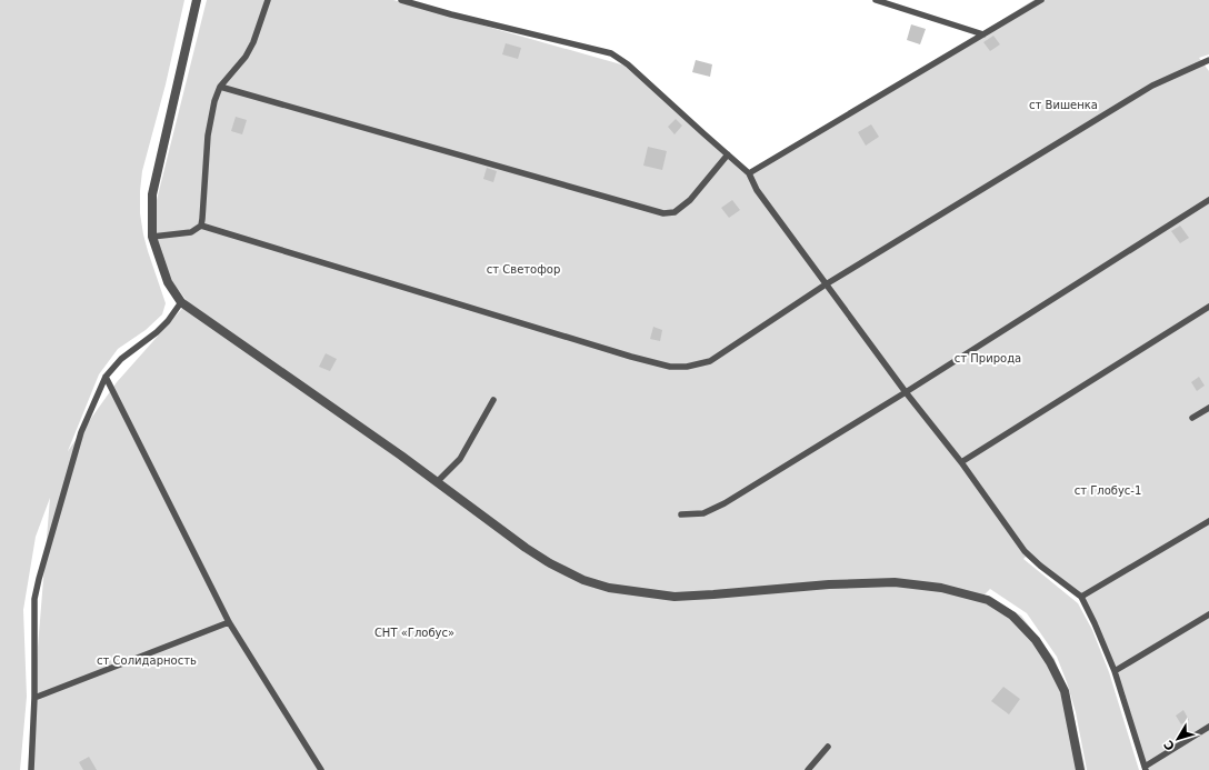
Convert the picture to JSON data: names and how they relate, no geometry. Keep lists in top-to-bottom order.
{
  "parks": [
    "ст Вишенка",
    "ст Светофор",
    "ст Природа",
    "ст Глобус-1",
    "СНТ «Глобус»",
    "ст Солидарность"
  ],
  "north": "bottom left"
}
